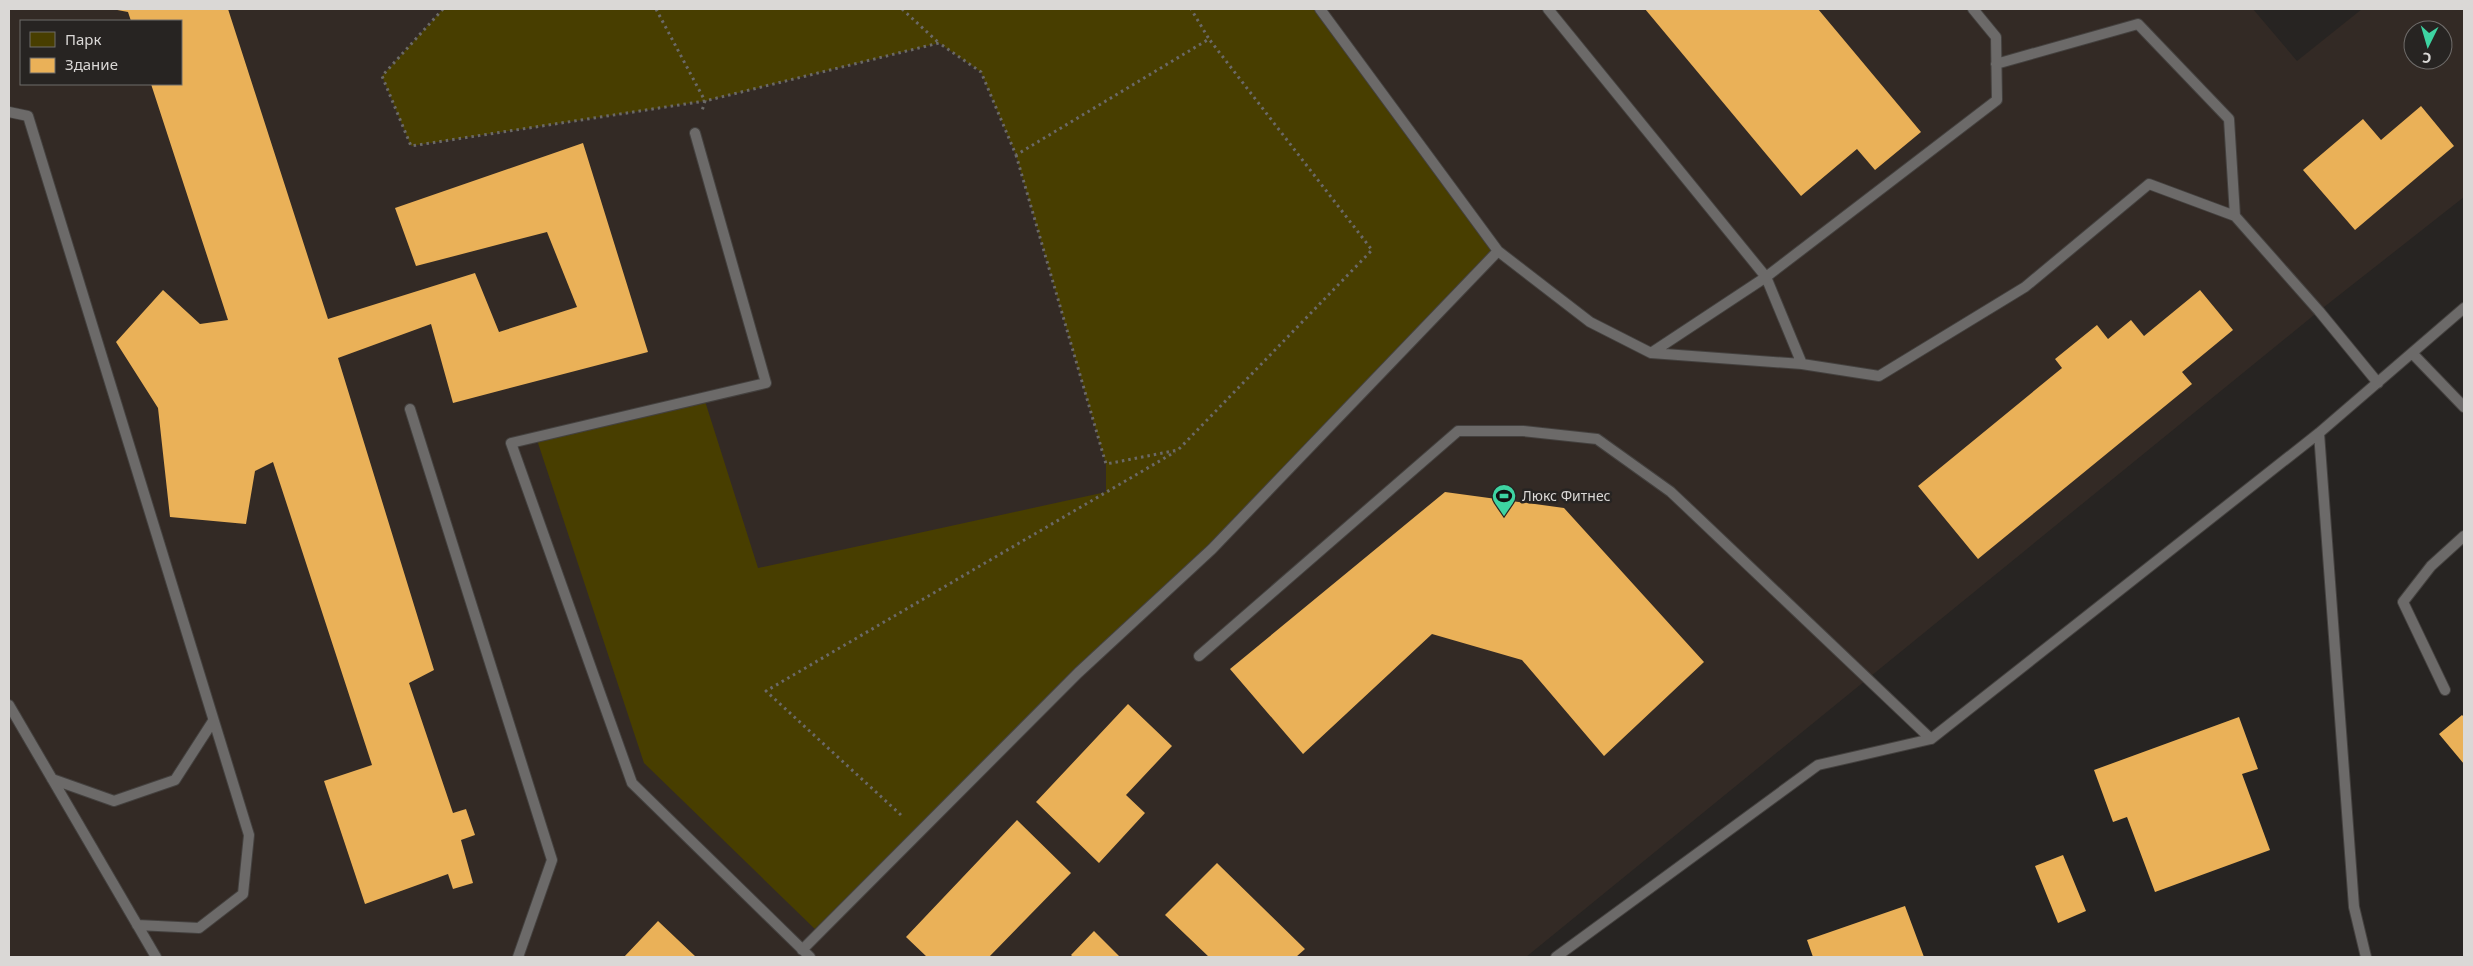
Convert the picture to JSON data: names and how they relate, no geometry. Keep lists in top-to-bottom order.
{
  "places": {
    "sports": ["Люкс Фитнес"]
  },
  "legend": ["Парк", "Здание"],
  "north": "bottom"
}
